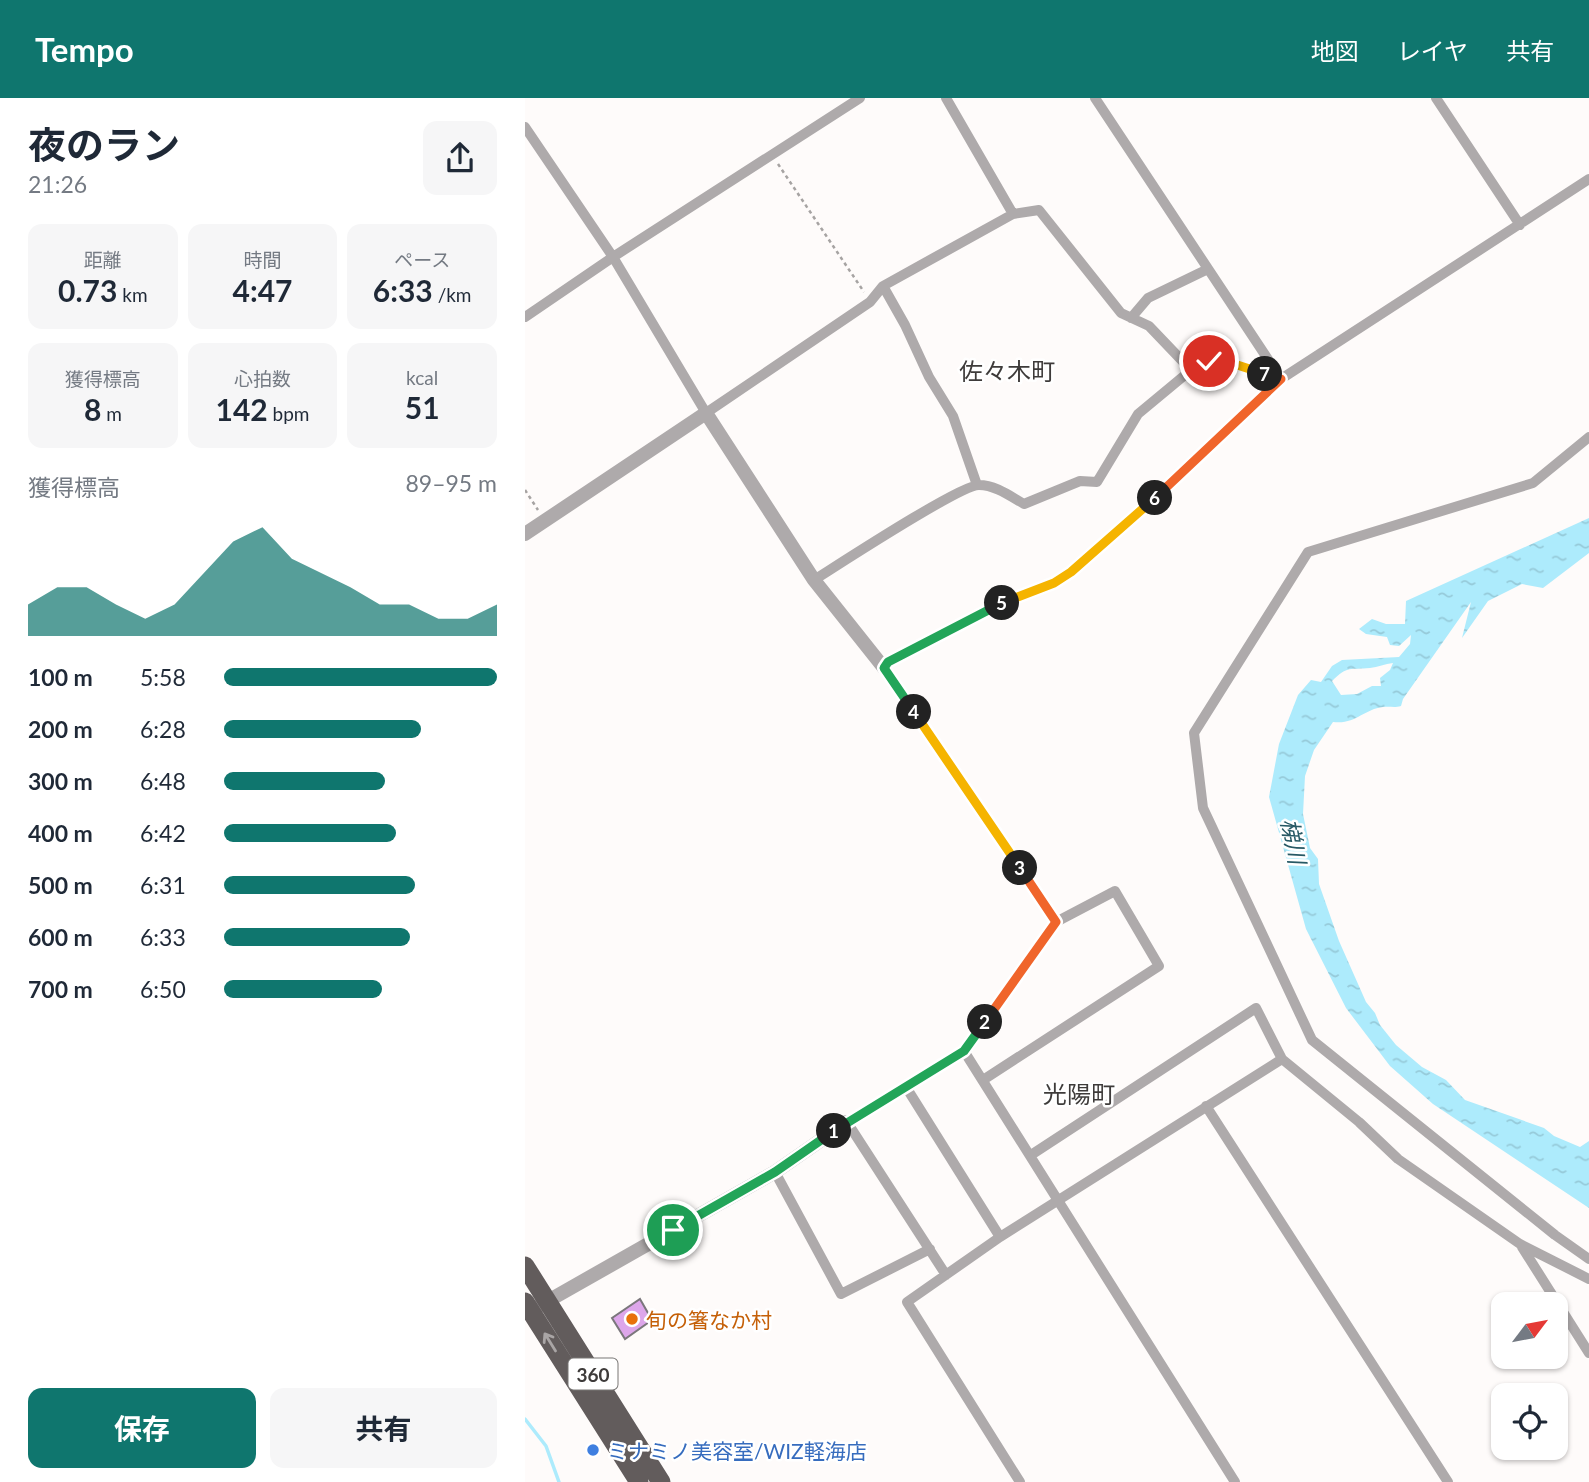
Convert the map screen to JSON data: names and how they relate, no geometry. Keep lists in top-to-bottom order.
{
  "streets": {
    "highway": ["360"]
  },
  "districts": ["佐々木町", "光陽町"],
  "water": ["梯川"],
  "places": ["旬の箸なか村", "ミナミノ美容室/WIZ軽海店"],
  "north": "top right",
  "page": {
    "header": "Tempo",
    "nav": ["地図", "レイヤ", "共有"],
    "heading": ["夜のラン", "21:26"],
    "stats": [
      ["距離", "0.73 km"],
      ["時間", "4:47"],
      ["ペース", "6:33 /km"],
      ["獲得標高", "8 m"],
      ["心拍数", "142 bpm"],
      ["kcal", "51"]
    ],
    "pins": [
      "7",
      "6",
      "5",
      "4",
      "3",
      "2",
      "1"
    ],
    "chart": ["獲得標高", "89–95 m"],
    "list": [
      {
        "name": "100 m",
        "note": "5:58"
      },
      {
        "name": "200 m",
        "note": "6:28"
      },
      {
        "name": "300 m",
        "note": "6:48"
      },
      {
        "name": "400 m",
        "note": "6:42"
      },
      {
        "name": "500 m",
        "note": "6:31"
      },
      {
        "name": "600 m",
        "note": "6:33"
      },
      {
        "name": "700 m",
        "note": "6:50"
      }
    ],
    "buttons": ["保存", "共有"]
  }
}
